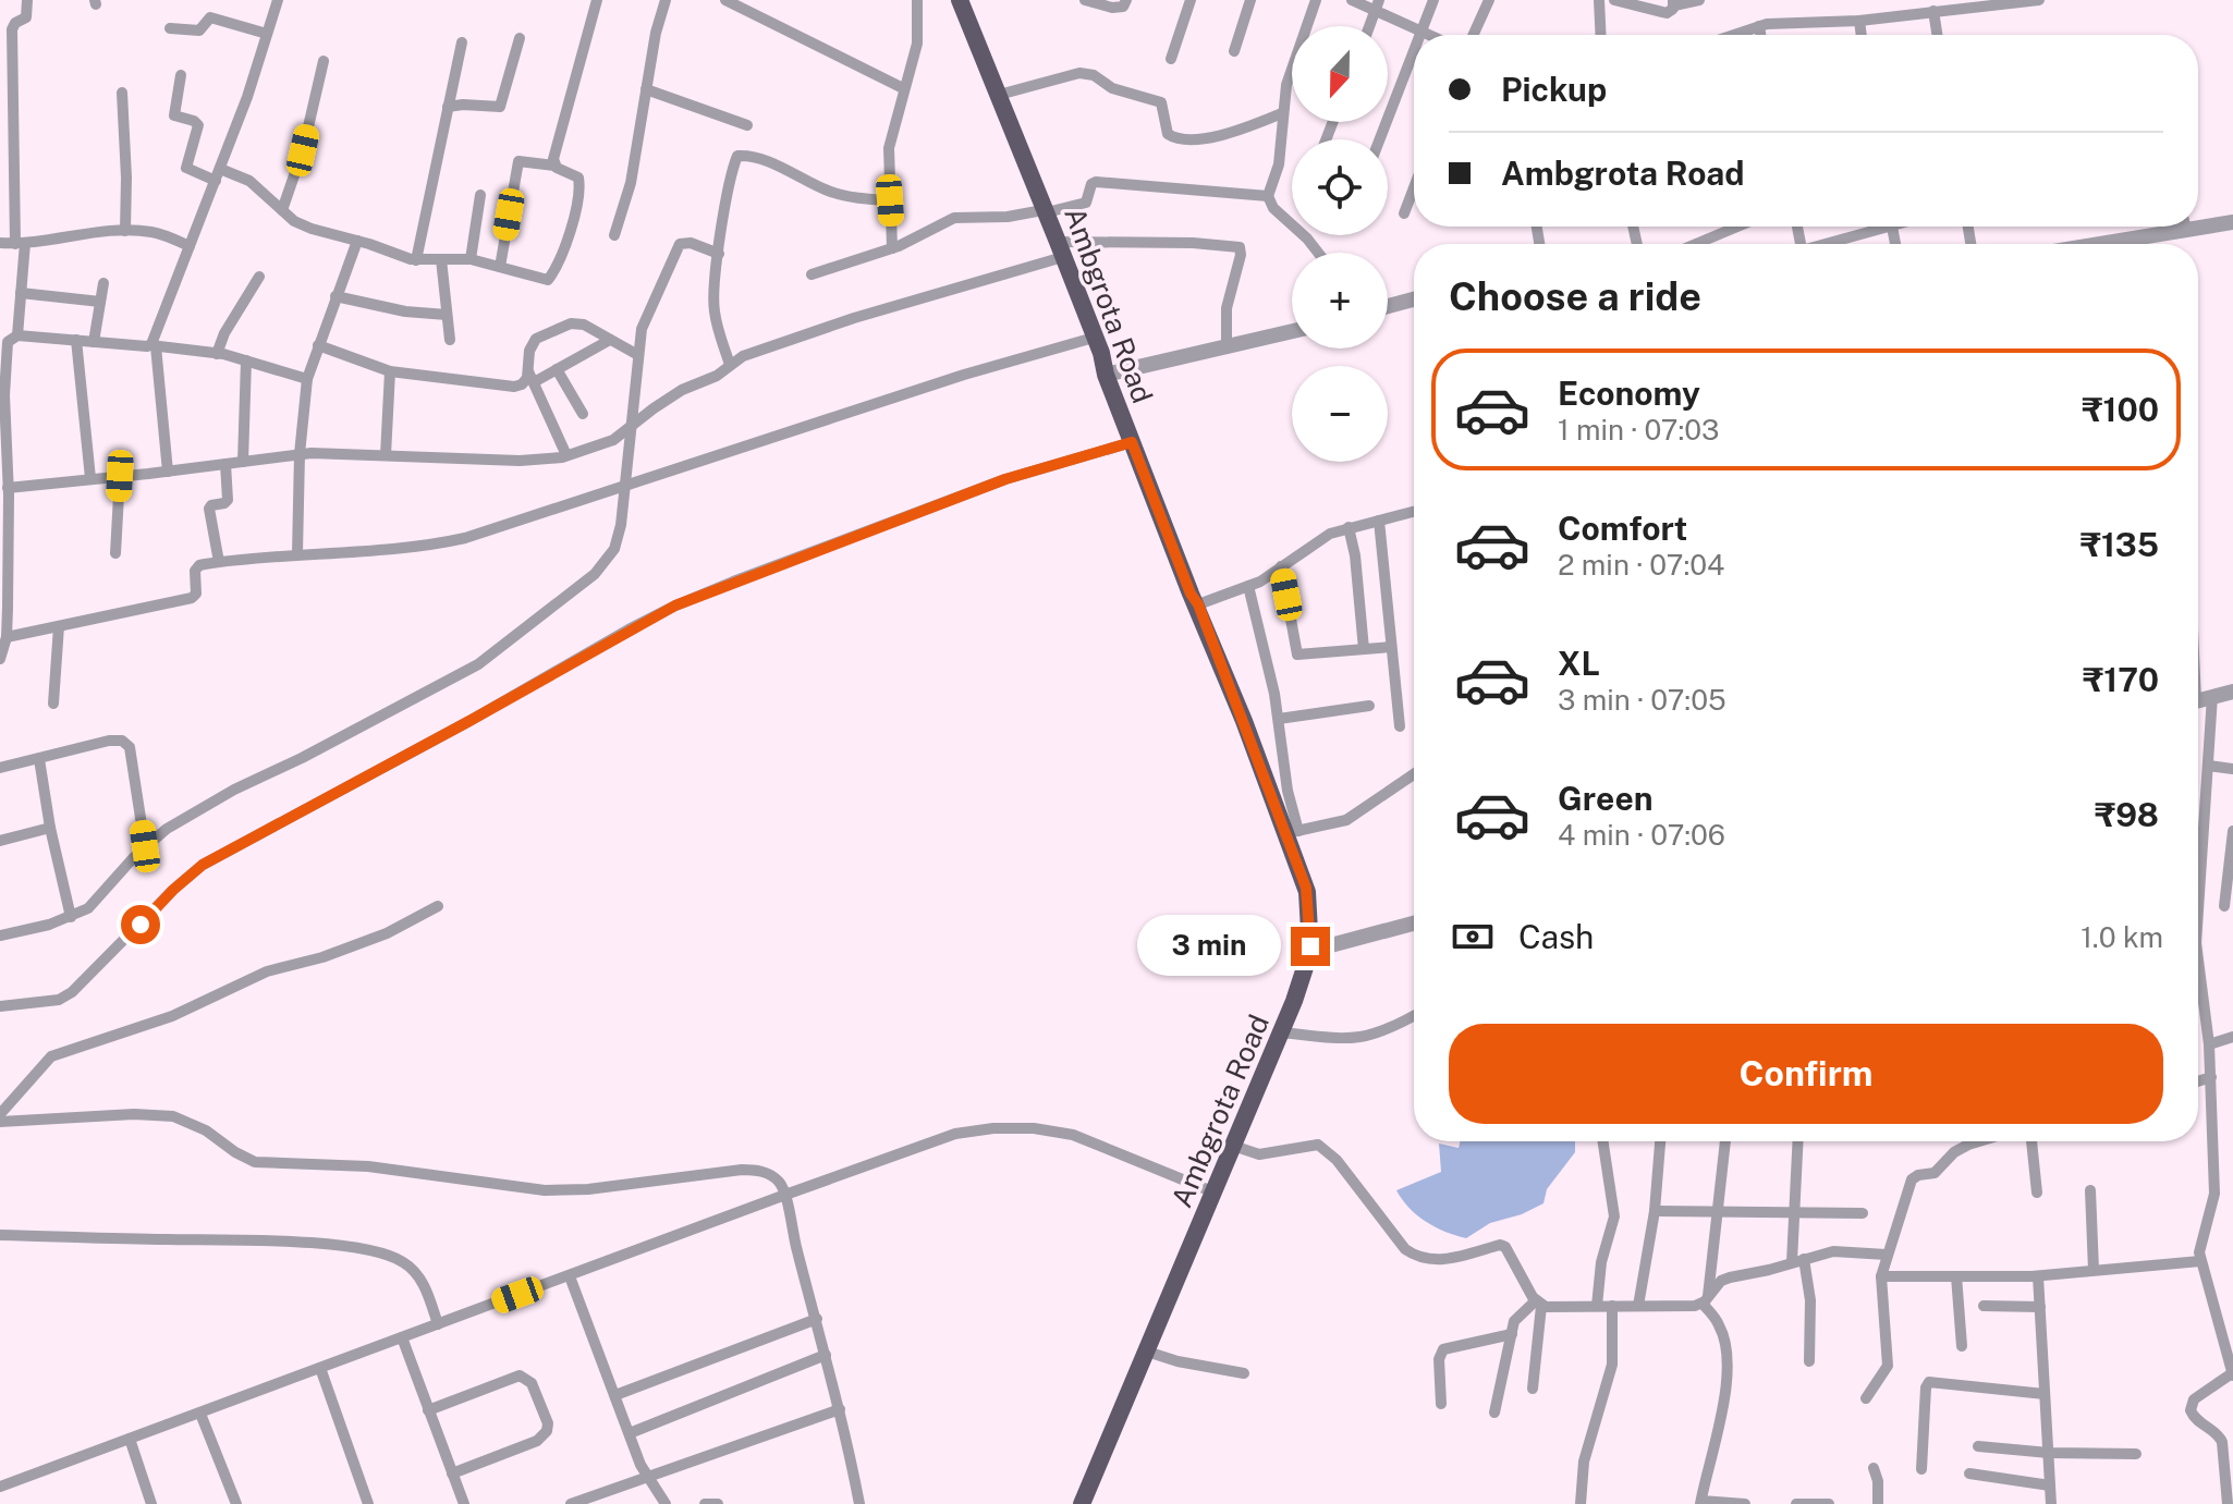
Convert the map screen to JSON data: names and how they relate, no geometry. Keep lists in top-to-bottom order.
{
  "streets": {
    "main road": ["Ambgrota Road"]
  },
  "north": "bottom",
  "page": {
    "map_buttons": ["+", "−"],
    "banner": ["Pickup", "Ambgrota Road"],
    "heading": "Choose a ride",
    "list": [
      {
        "name": "Economy",
        "note": "1 min · 07:03",
        "value": "₹100"
      },
      {
        "name": "Comfort",
        "note": "2 min · 07:04",
        "value": "₹135"
      },
      {
        "name": "XL",
        "note": "3 min · 07:05",
        "value": "₹170"
      },
      {
        "name": "Green",
        "note": "4 min · 07:06",
        "value": "₹98"
      }
    ],
    "pay": ["Cash", "1.0 km"],
    "bubble": "3 min",
    "buttons": "Confirm"
  }
}
